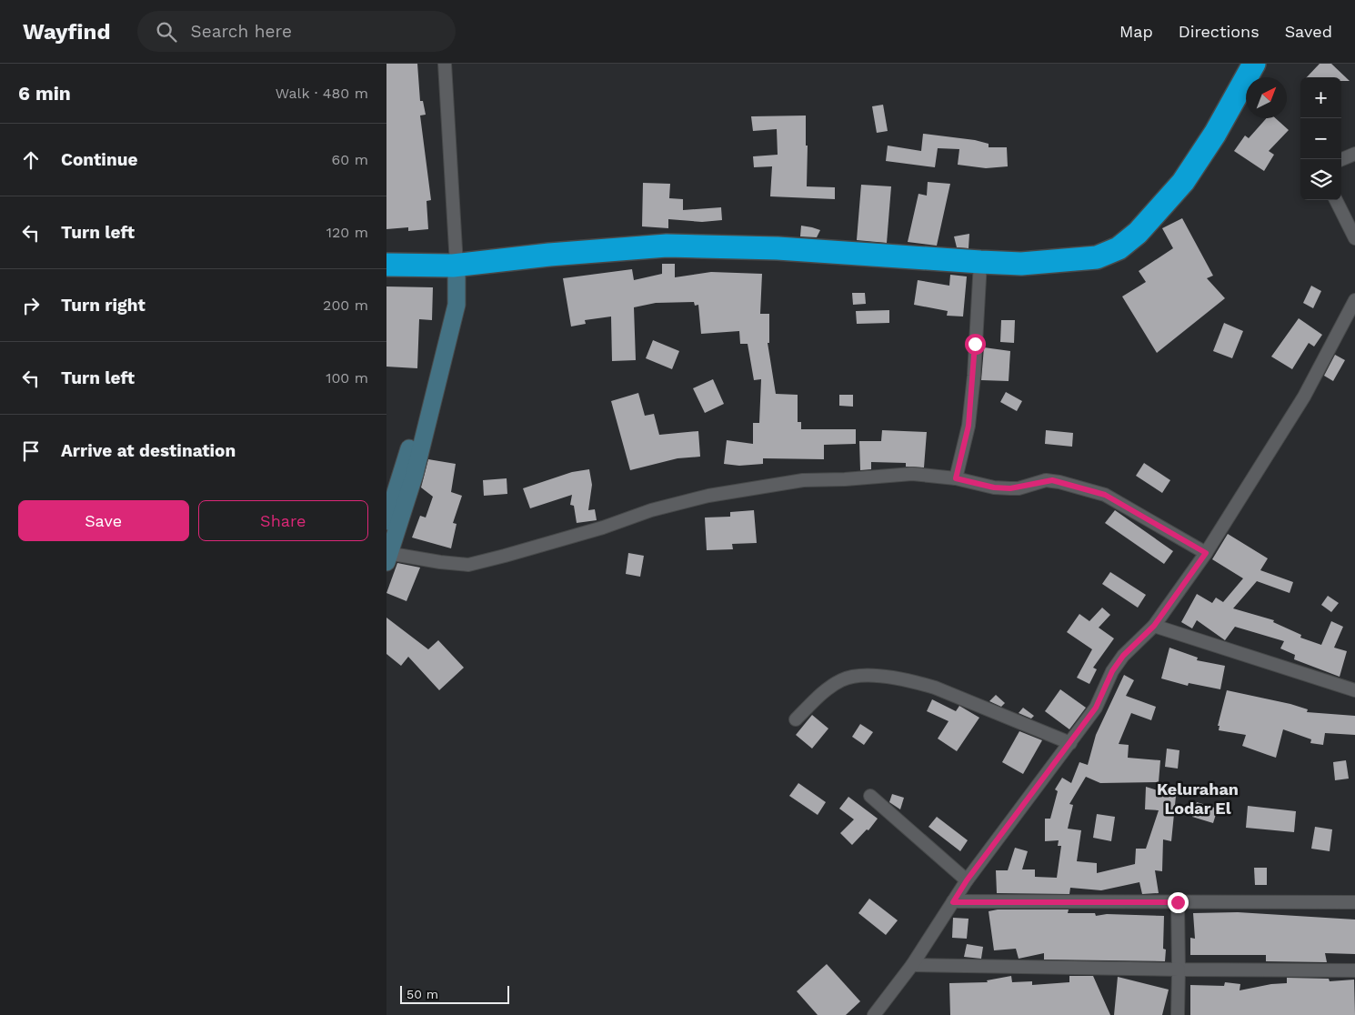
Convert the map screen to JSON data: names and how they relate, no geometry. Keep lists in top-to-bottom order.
{
  "districts": ["Kelurahan Lodar El"],
  "scale_bar": "50 m",
  "north": "top right",
  "page": {
    "header": "Wayfind",
    "search": "Search here",
    "nav": ["Map", "Directions", "Saved"],
    "heading": ["6 min", "Walk · 480 m"],
    "map_buttons": ["+", "−"],
    "list": [
      ["Continue", "60 m"],
      ["Turn left", "120 m"],
      ["Turn right", "200 m"],
      ["Turn left", "100 m"],
      "Arrive at destination"
    ],
    "buttons": ["Save", "Share"],
    "scale": "50 m"
  }
}
